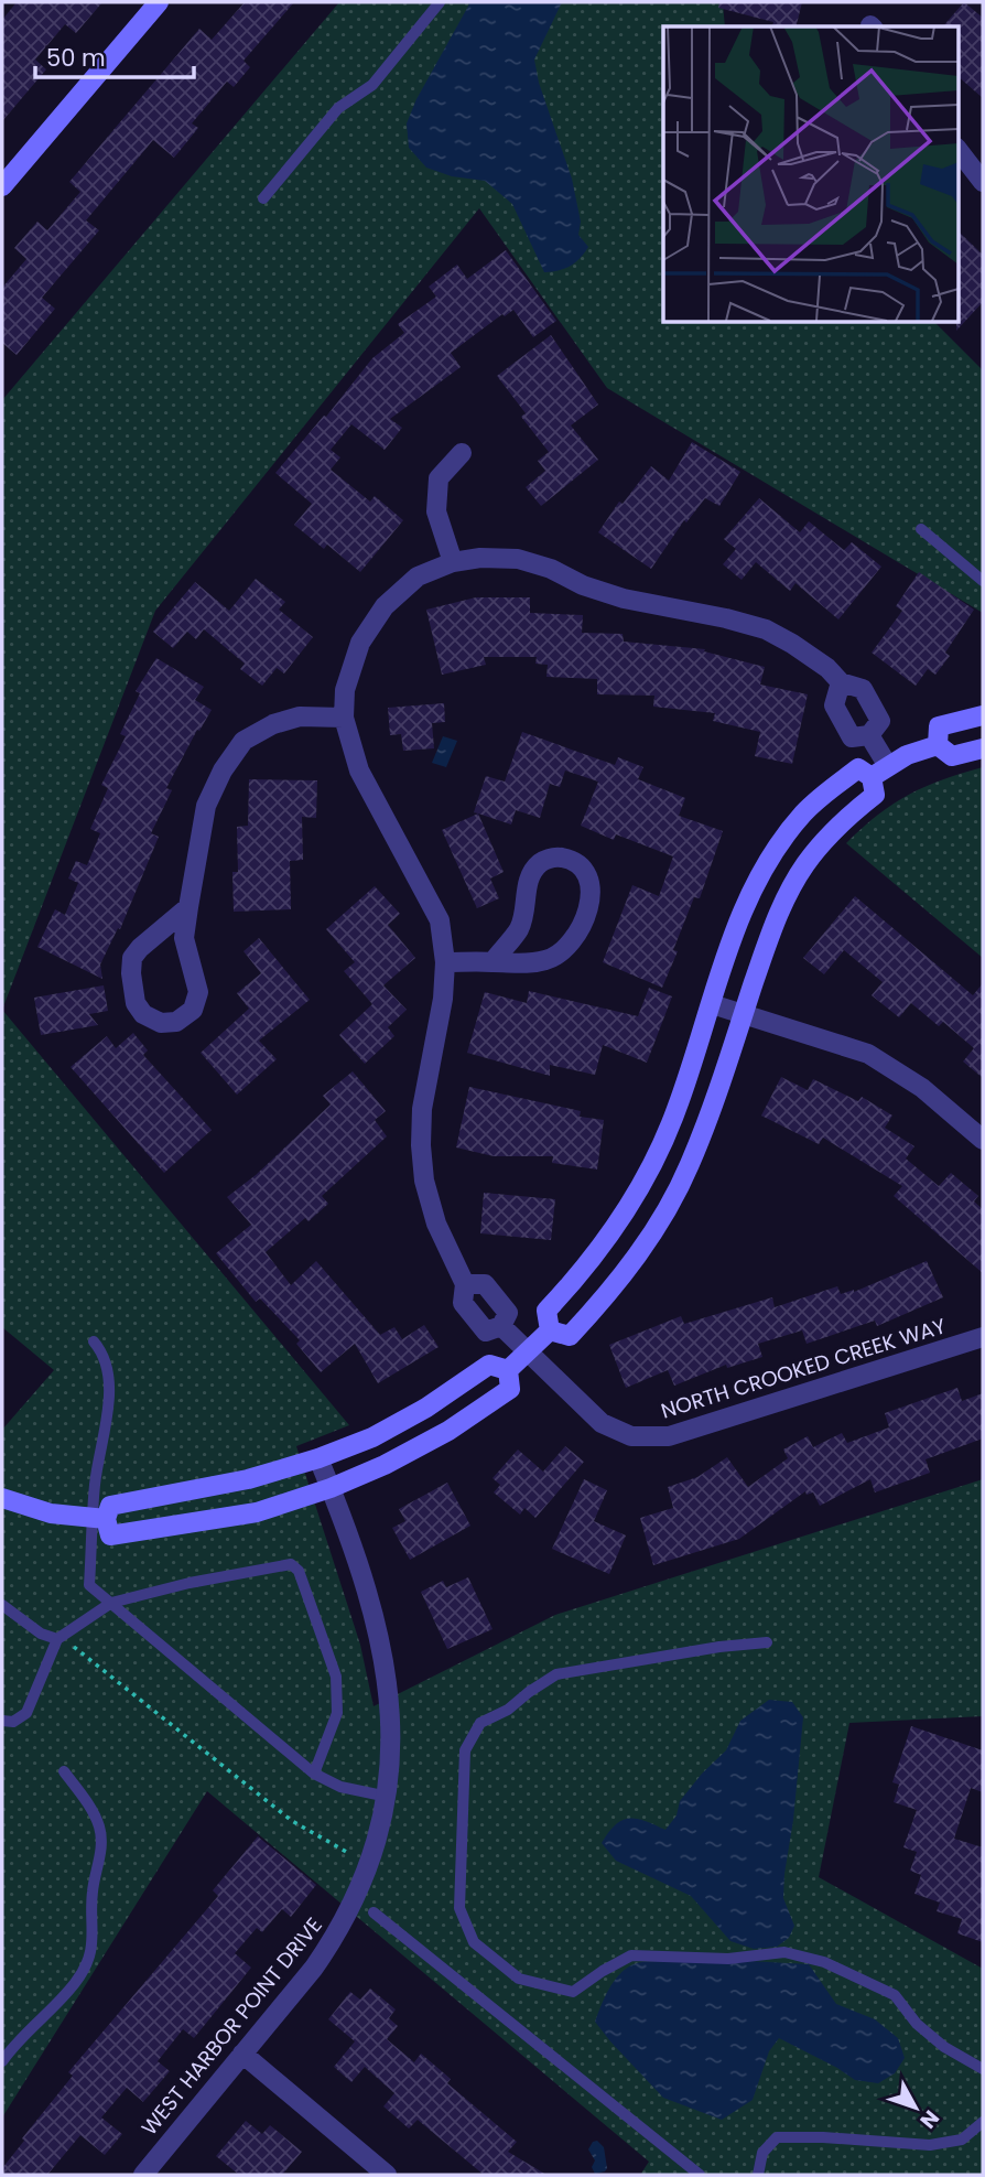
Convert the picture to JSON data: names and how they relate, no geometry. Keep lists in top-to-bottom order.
{
  "streets": {
    "street": ["NORTH CROOKED CREEK WAY", "WEST HARBOR POINT DRIVE"]
  },
  "scale_bar": "50 m",
  "north": "bottom right"
}
